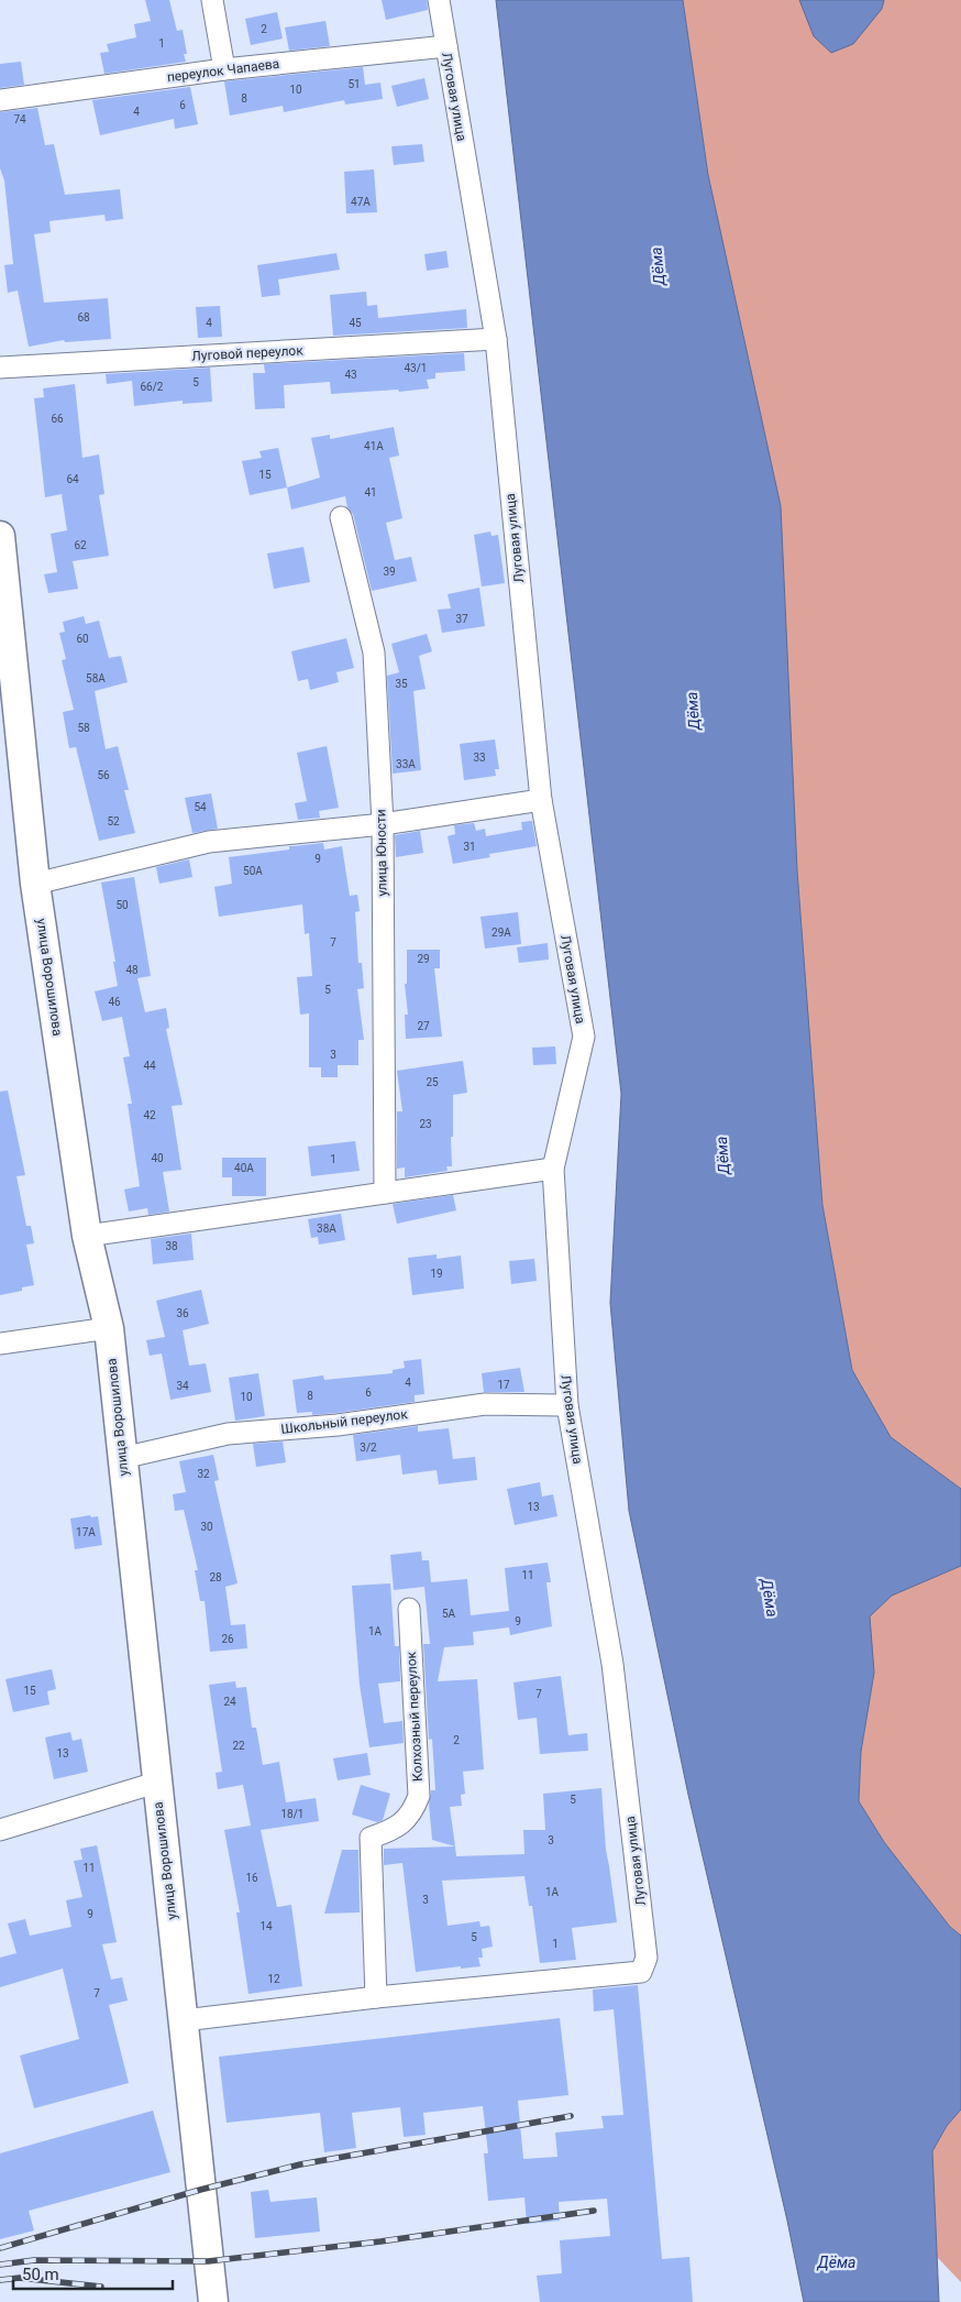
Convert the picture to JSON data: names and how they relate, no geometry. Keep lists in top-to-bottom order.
{
  "streets": {
    "street": [
      "переулок Чапаева",
      "Луговая улица",
      "Луговой переулок",
      "улица Юности",
      "улица Ворошилова",
      "Школьный переулок",
      "Колхозный переулок"
    ]
  },
  "crossings": [
    ["переулок Чапаева", "Луговая улица"],
    ["Луговая улица", "Луговой переулок"],
    ["Луговая улица", "Школьный переулок"],
    ["Луговая улица", "Колхозный переулок"],
    ["улица Ворошилова", "Школьный переулок"]
  ],
  "water": ["Дёма"],
  "house_numbers": [
    "2",
    "1",
    "51",
    "10",
    "8",
    "6",
    "4",
    "74",
    "47А",
    "68",
    "4",
    "45",
    "43/1",
    "43",
    "5",
    "66/2",
    "66",
    "41А",
    "15",
    "64",
    "41",
    "62",
    "39",
    "37",
    "60",
    "58А",
    "35",
    "58",
    "33",
    "33А",
    "56",
    "54",
    "52",
    "31",
    "9",
    "50А",
    "50",
    "29А",
    "7",
    "29",
    "48",
    "5",
    "46",
    "27",
    "3",
    "44",
    "25",
    "42",
    "23",
    "40",
    "1",
    "40А",
    "38А",
    "38",
    "19",
    "36",
    "4",
    "17",
    "34",
    "6",
    "8",
    "10",
    "3/2",
    "32",
    "13",
    "30",
    "17А",
    "11",
    "28",
    "5А",
    "9",
    "1А",
    "26",
    "15",
    "7",
    "24",
    "2",
    "22",
    "13",
    "5",
    "18/1",
    "3",
    "11",
    "16",
    "1А",
    "3",
    "9",
    "14",
    "5",
    "1",
    "12",
    "7"
  ],
  "scale_bar": "50 m"
}
